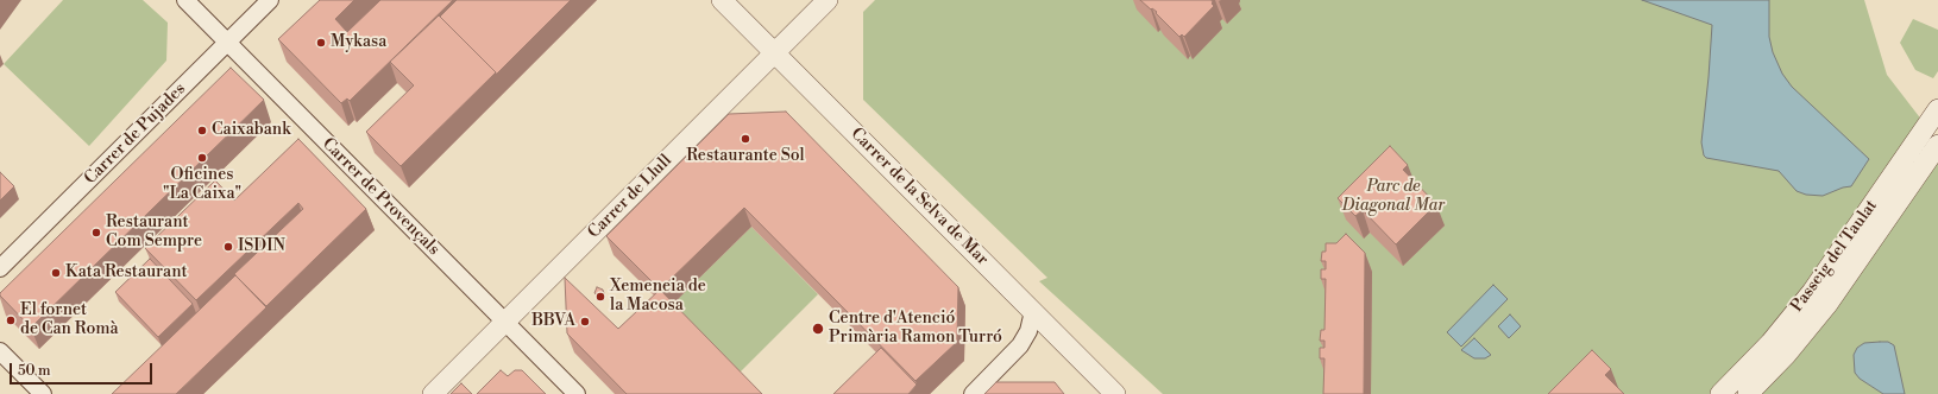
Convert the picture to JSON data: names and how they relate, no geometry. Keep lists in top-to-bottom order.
{
  "streets": {
    "street": [
      "Carrer de Pujades",
      "Carrer de Provençals",
      "Carrer de Llull",
      "Carrer de la Selva de Mar",
      "Passeig del Taulat"
    ]
  },
  "crossings": [
    ["Carrer de Pujades", "Carrer de Provençals"],
    ["Carrer de Provençals", "Carrer de Llull"],
    ["Carrer de Llull", "Carrer de la Selva de Mar"]
  ],
  "parks": ["Parc de Diagonal Mar"],
  "places": [
    "Mykasa",
    "Caixabank",
    "Restaurante Sol",
    "Oficines \"La Caixa\"",
    "Restaurant Com Sempre",
    "ISDIN",
    "Kata Restaurant",
    "Xemeneia de la Macosa",
    "El fornet de Can Romà",
    "BBVA",
    "Centre d'Atenció Primària Ramon Turró"
  ],
  "scale_bar": "50 m"
}
